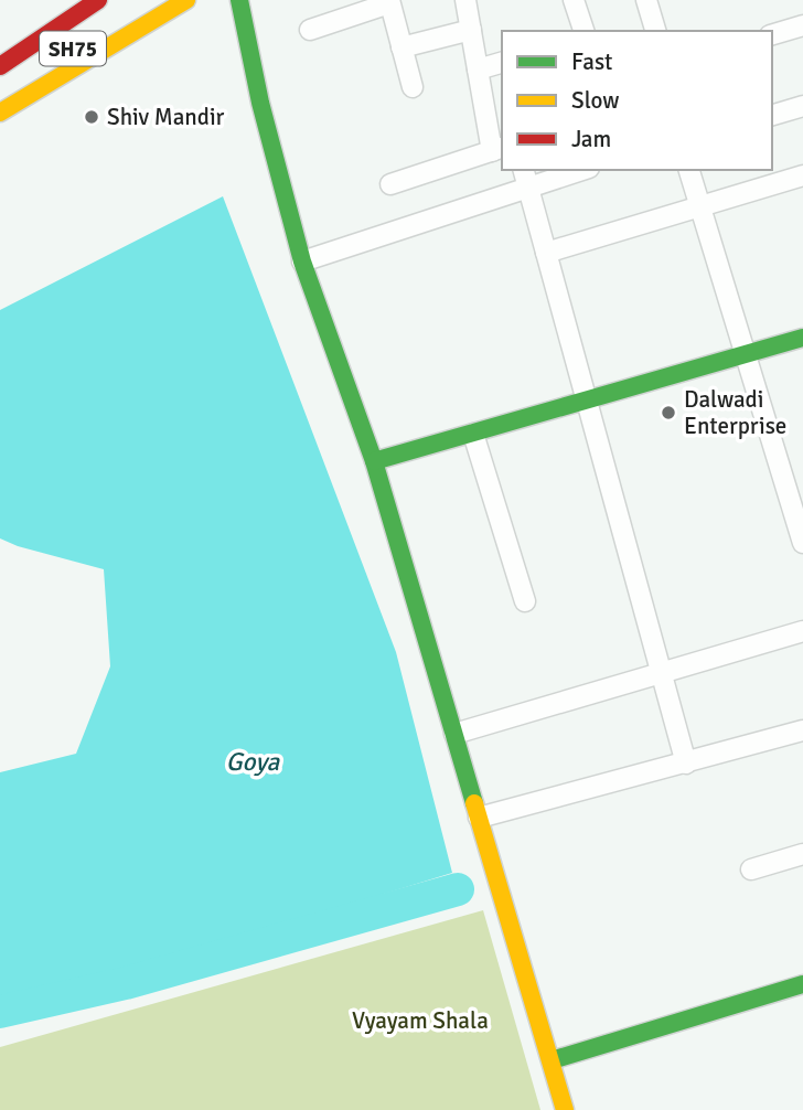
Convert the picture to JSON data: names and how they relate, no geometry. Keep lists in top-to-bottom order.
{
  "streets": {
    "street": ["SH75"]
  },
  "water": ["Goya"],
  "parks": ["Vyayam Shala"],
  "places": ["Shiv Mandir", "Dalwadi Enterprise"],
  "legend": ["Fast", "Slow", "Jam"]
}
